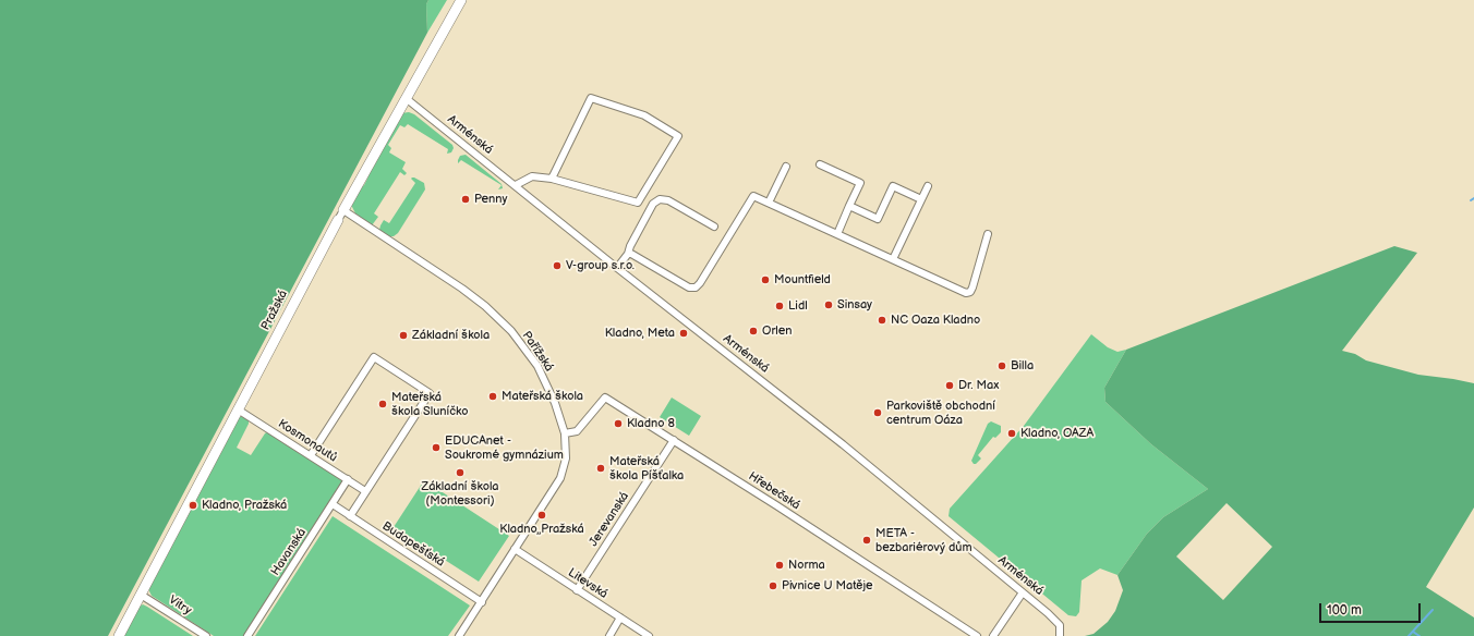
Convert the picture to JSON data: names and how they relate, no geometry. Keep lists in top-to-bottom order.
{
  "streets": {
    "street": [
      "Arménská",
      "Pražská",
      "Pařížská",
      "Kosmonautů",
      "Hřebečská",
      "Jerevanská",
      "Budapešťská",
      "Havanská",
      "Litevská",
      "Vitry"
    ]
  },
  "crossings": [
    ["Arménská", "Pražská"],
    ["Pražská", "Pařížská"],
    ["Pražská", "Kosmonautů"],
    ["Pražská", "Vitry"],
    ["Pařížská", "Hřebečská"],
    ["Pařížská", "Budapešťská"],
    ["Pařížská", "Litevská"],
    ["Kosmonautů", "Havanská"],
    ["Hřebečská", "Jerevanská"],
    ["Jerevanská", "Litevská"],
    ["Budapešťská", "Havanská"]
  ],
  "places": [
    "Penny",
    "V-group s.r.o.",
    "Mountfield",
    "Sinsay",
    "Lidl",
    "NC Oaza Kladno",
    "Orlen",
    "Kladno, Meta",
    "Základní škola",
    "Billa",
    "Dr. Max",
    "Mateřská škola",
    "Mateřská škola Sluníčko",
    "Parkoviště obchodní centrum Oáza",
    "Kladno 8",
    "Kladno, OAZA",
    "EDUCAnet - Soukromé gymnázium",
    "Mateřská škola Píšťalka",
    "Základní škola (Montessori)",
    "Kladno, Pražská",
    "Kladno,,Pražská",
    "META - bezbariérový dům",
    "Norma",
    "Pivnice U Matěje"
  ],
  "scale_bar": "100 m"
}
